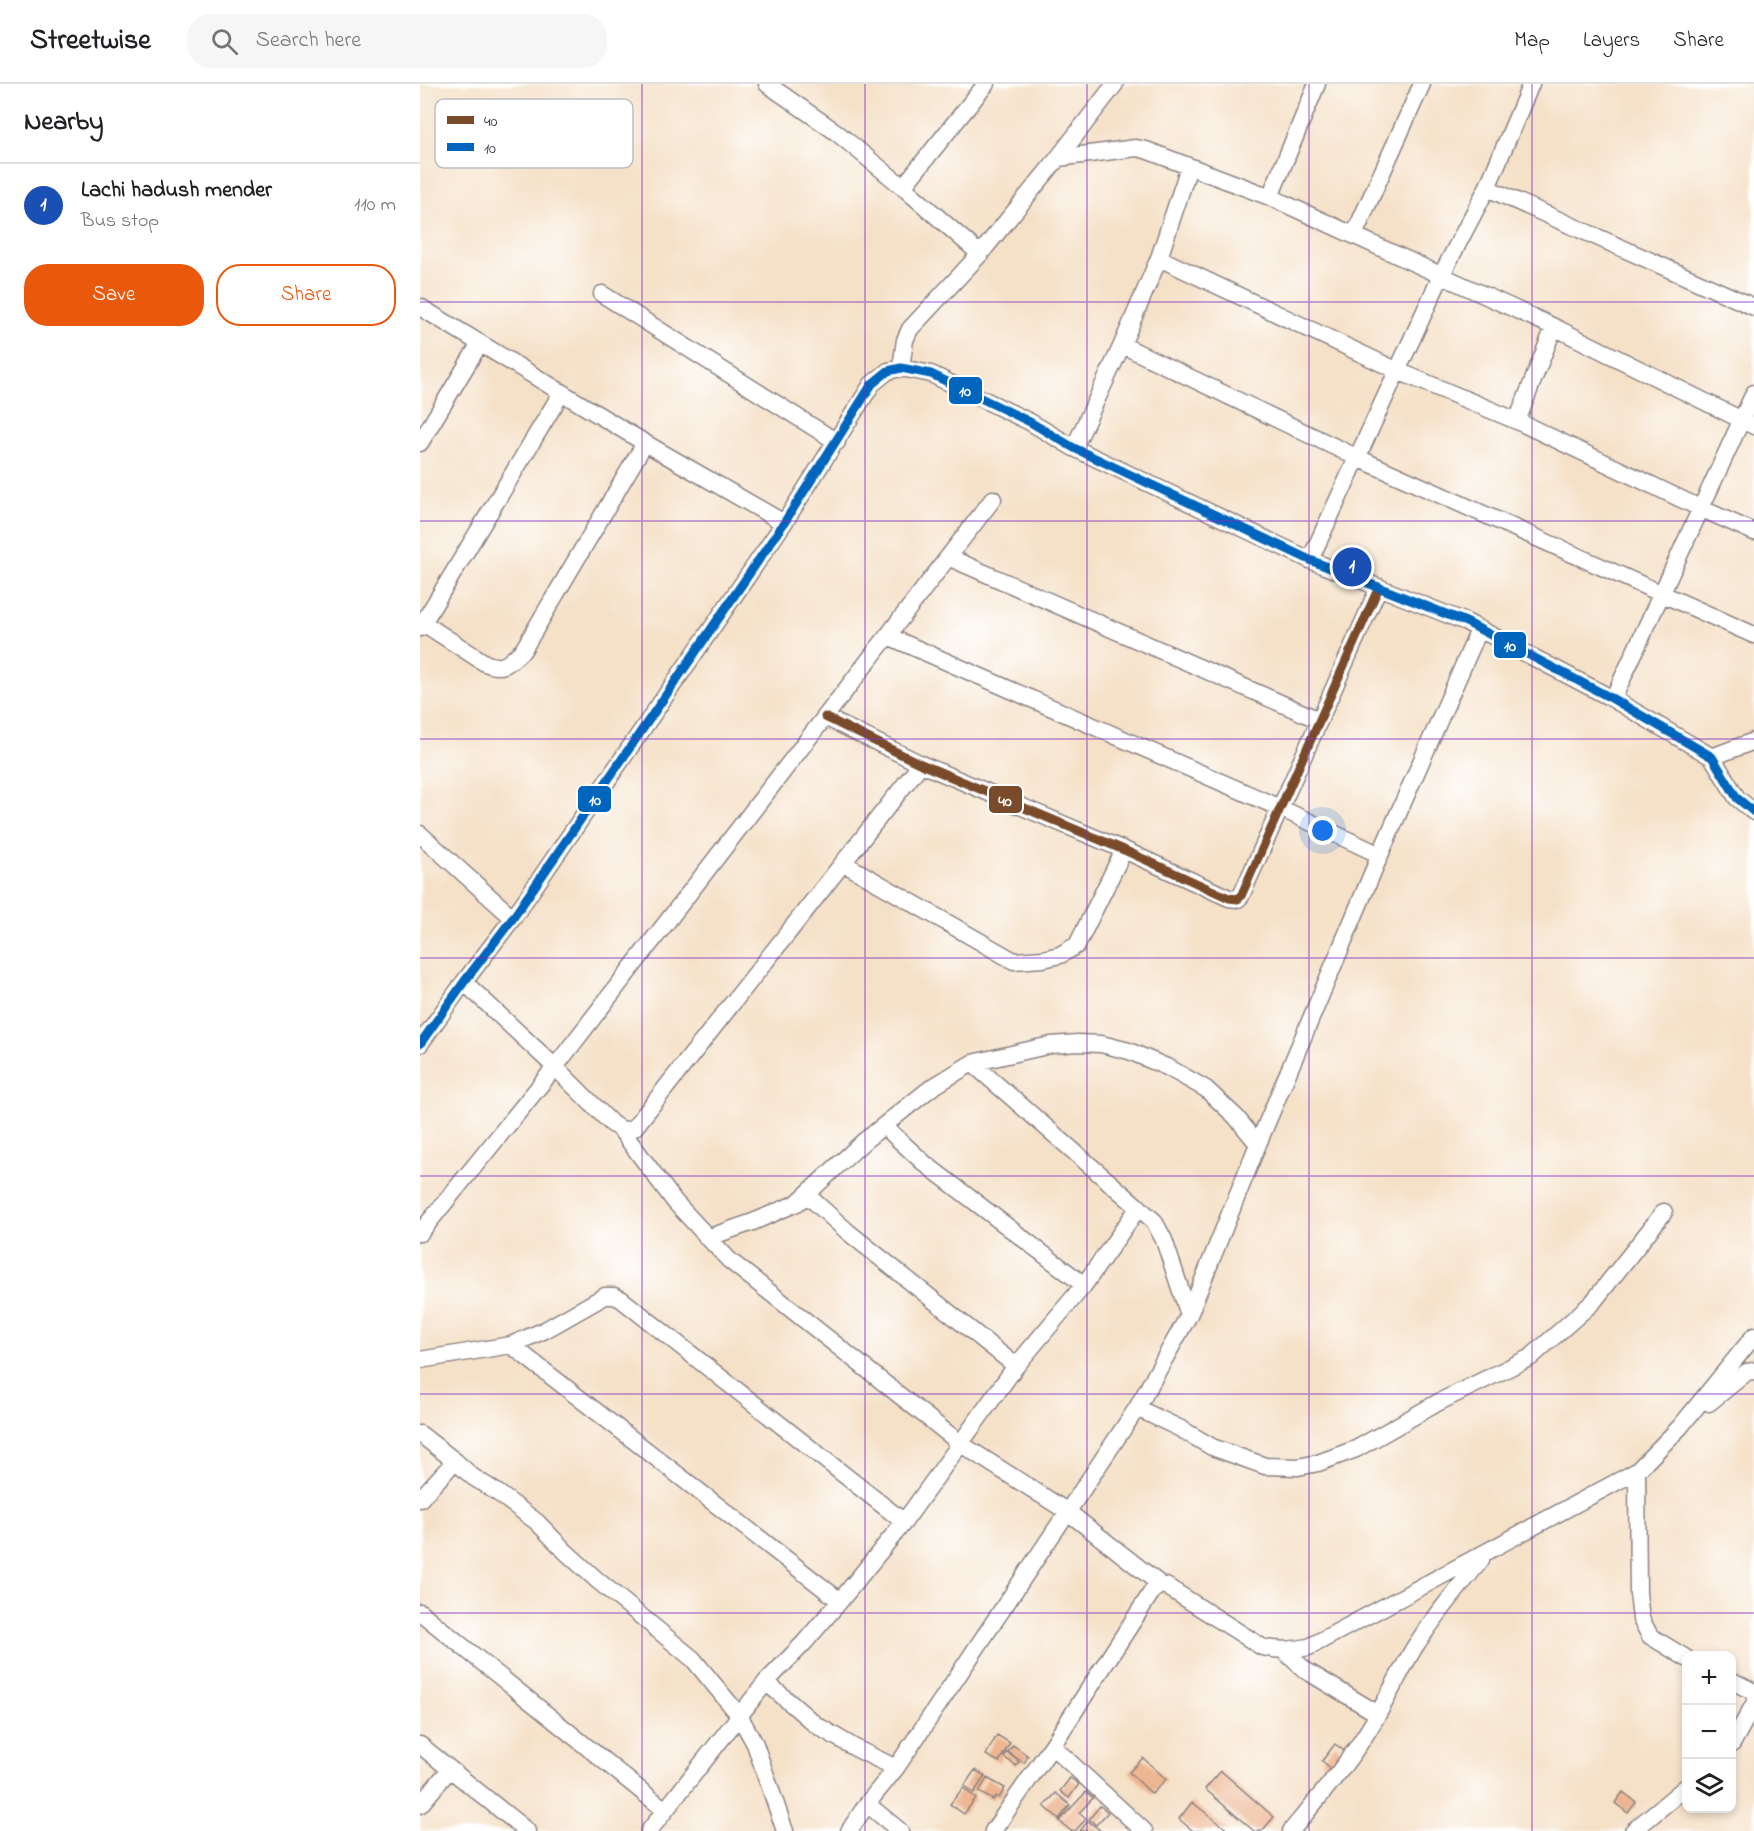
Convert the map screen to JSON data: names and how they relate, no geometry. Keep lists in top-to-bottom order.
{
  "lines": ["transit line 10", "transit line 40"],
  "legend": ["40", "10"],
  "page": {
    "header": "Streetwise",
    "search": "Search here",
    "nav": ["Map", "Layers", "Share"],
    "heading": "Nearby",
    "list": [
      {
        "mark": "1",
        "name": "Lachi hadush mender",
        "note": "Bus stop",
        "value": "110 m"
      }
    ],
    "buttons": ["Save", "Share"],
    "pins": "1",
    "map_buttons": ["+", "−"]
  }
}
